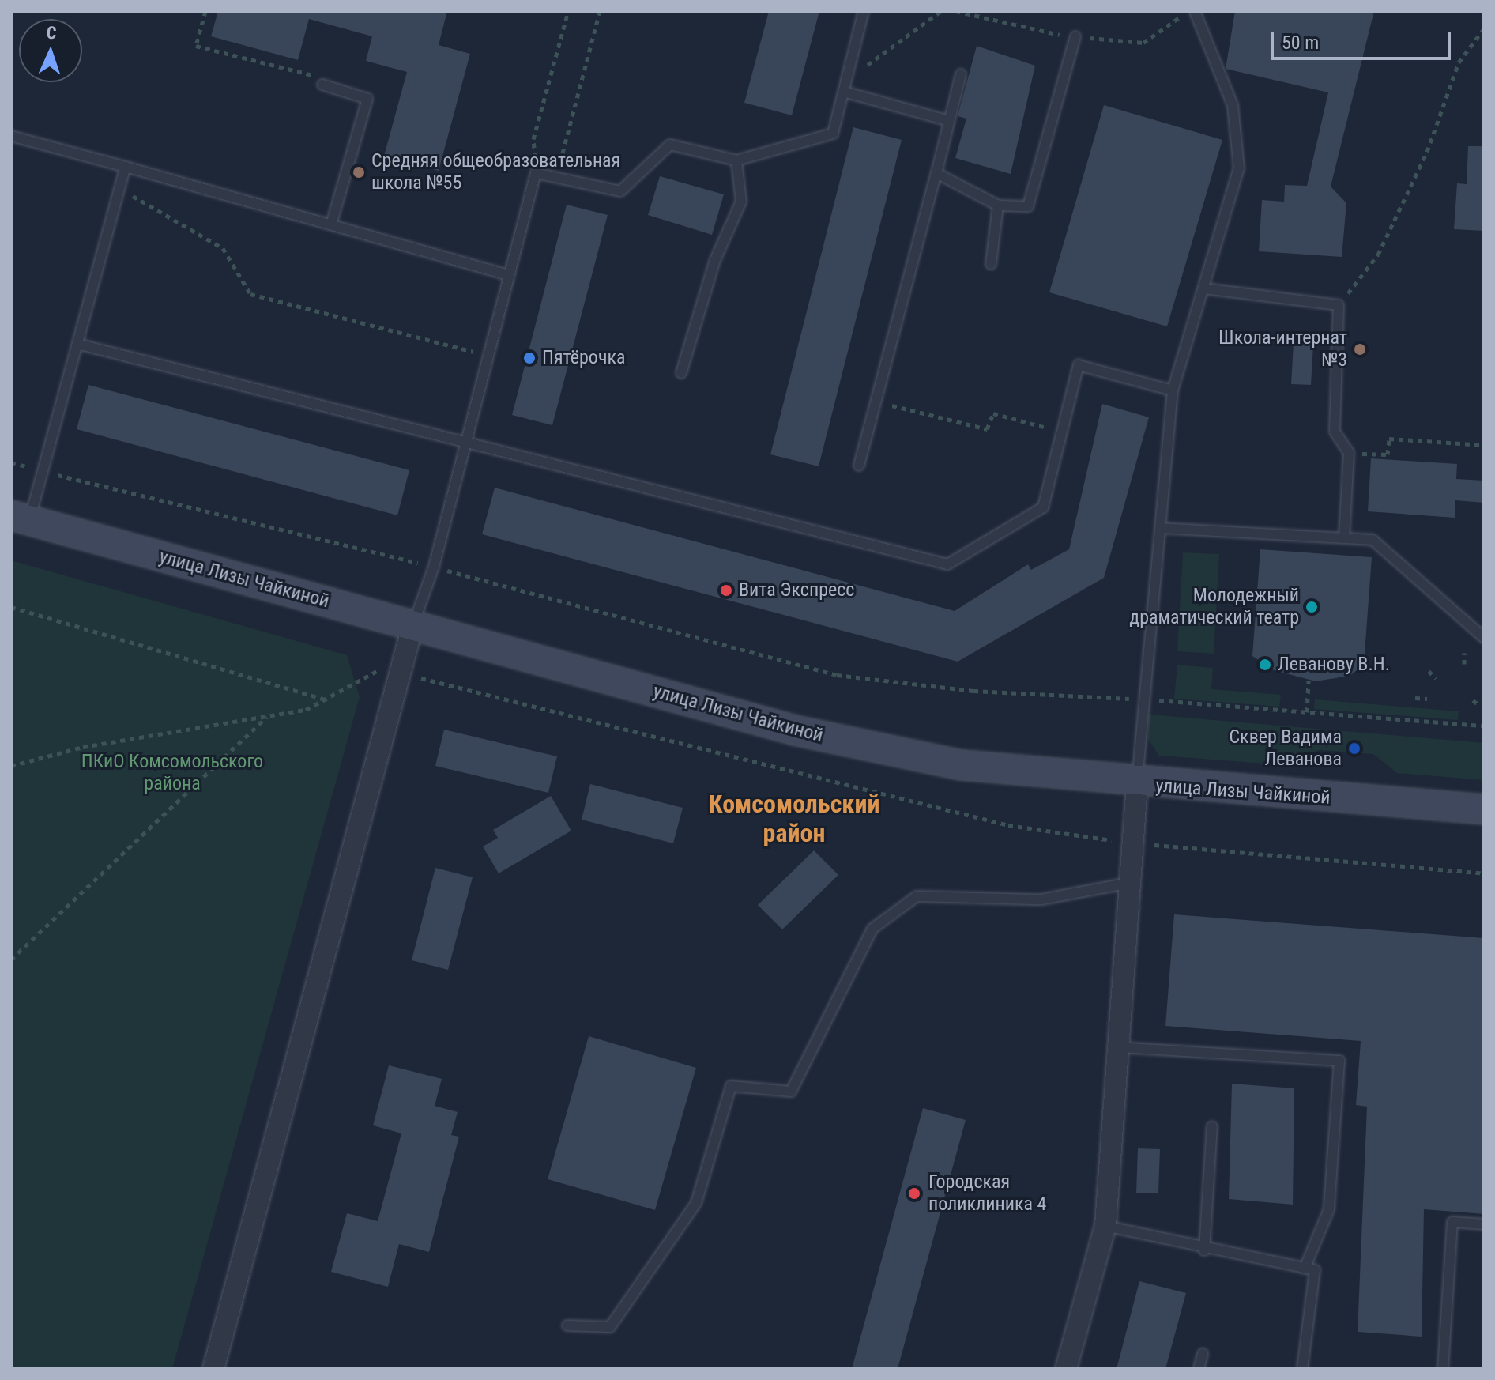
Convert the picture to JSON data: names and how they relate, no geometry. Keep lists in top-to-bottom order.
{
  "streets": {
    "main road": ["улица Лизы Чайкиной"]
  },
  "districts": ["Комсомольский район"],
  "parks": ["ПКиО Комсомольского района"],
  "places": [
    "Средняя общеобразовательная школа №55",
    "Школа-интернат №3",
    "Пятёрочка",
    "Вита Экспресс",
    "Молодежный драматический театр",
    "Леванову В.Н.",
    "Сквер Вадима Леванова",
    "Городская поликлиника 4"
  ],
  "scale_bar": "50 m",
  "north": "top"
}
